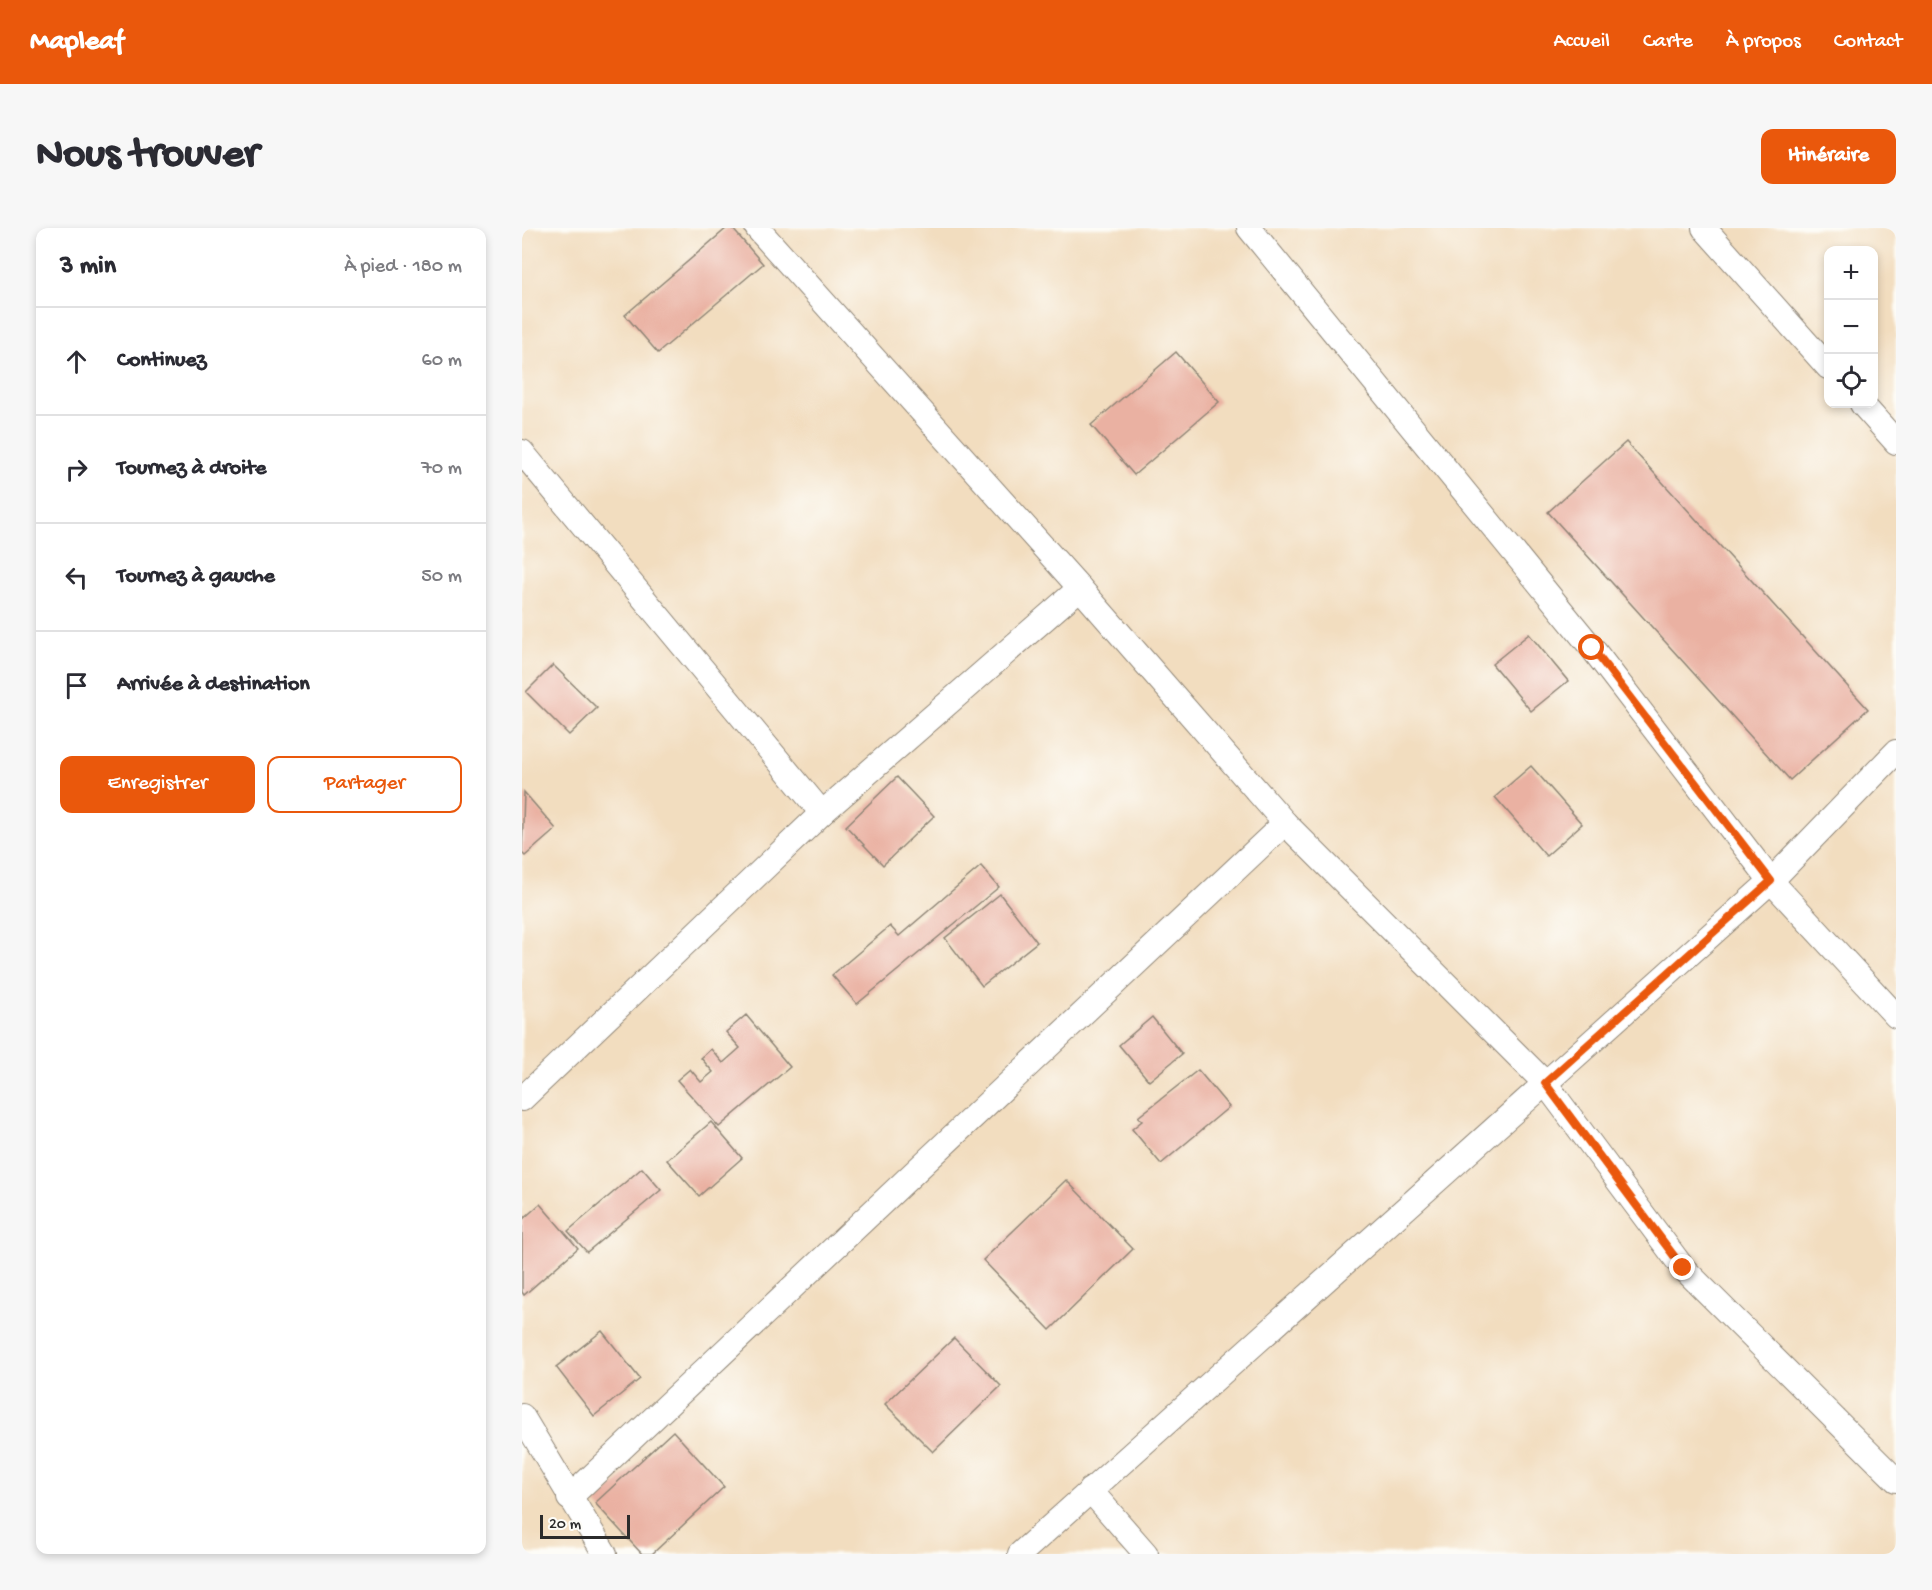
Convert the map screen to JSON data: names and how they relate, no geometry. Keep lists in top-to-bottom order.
{
  "scale_bar": "20 m",
  "page": {
    "header": "Mapleaf",
    "nav": [
      "Accueil",
      "Carte",
      "À propos",
      "Contact"
    ],
    "buttons": [
      "Itinéraire",
      ["Enregistrer", "Partager"]
    ],
    "title": "Nous trouver",
    "heading": ["3 min", "À pied · 180 m"],
    "map_buttons": ["+", "−"],
    "list": [
      ["Continuez", "60 m"],
      ["Tournez à droite", "70 m"],
      ["Tournez à gauche", "50 m"],
      "Arrivée à destination"
    ],
    "scale": "20 m"
  }
}
